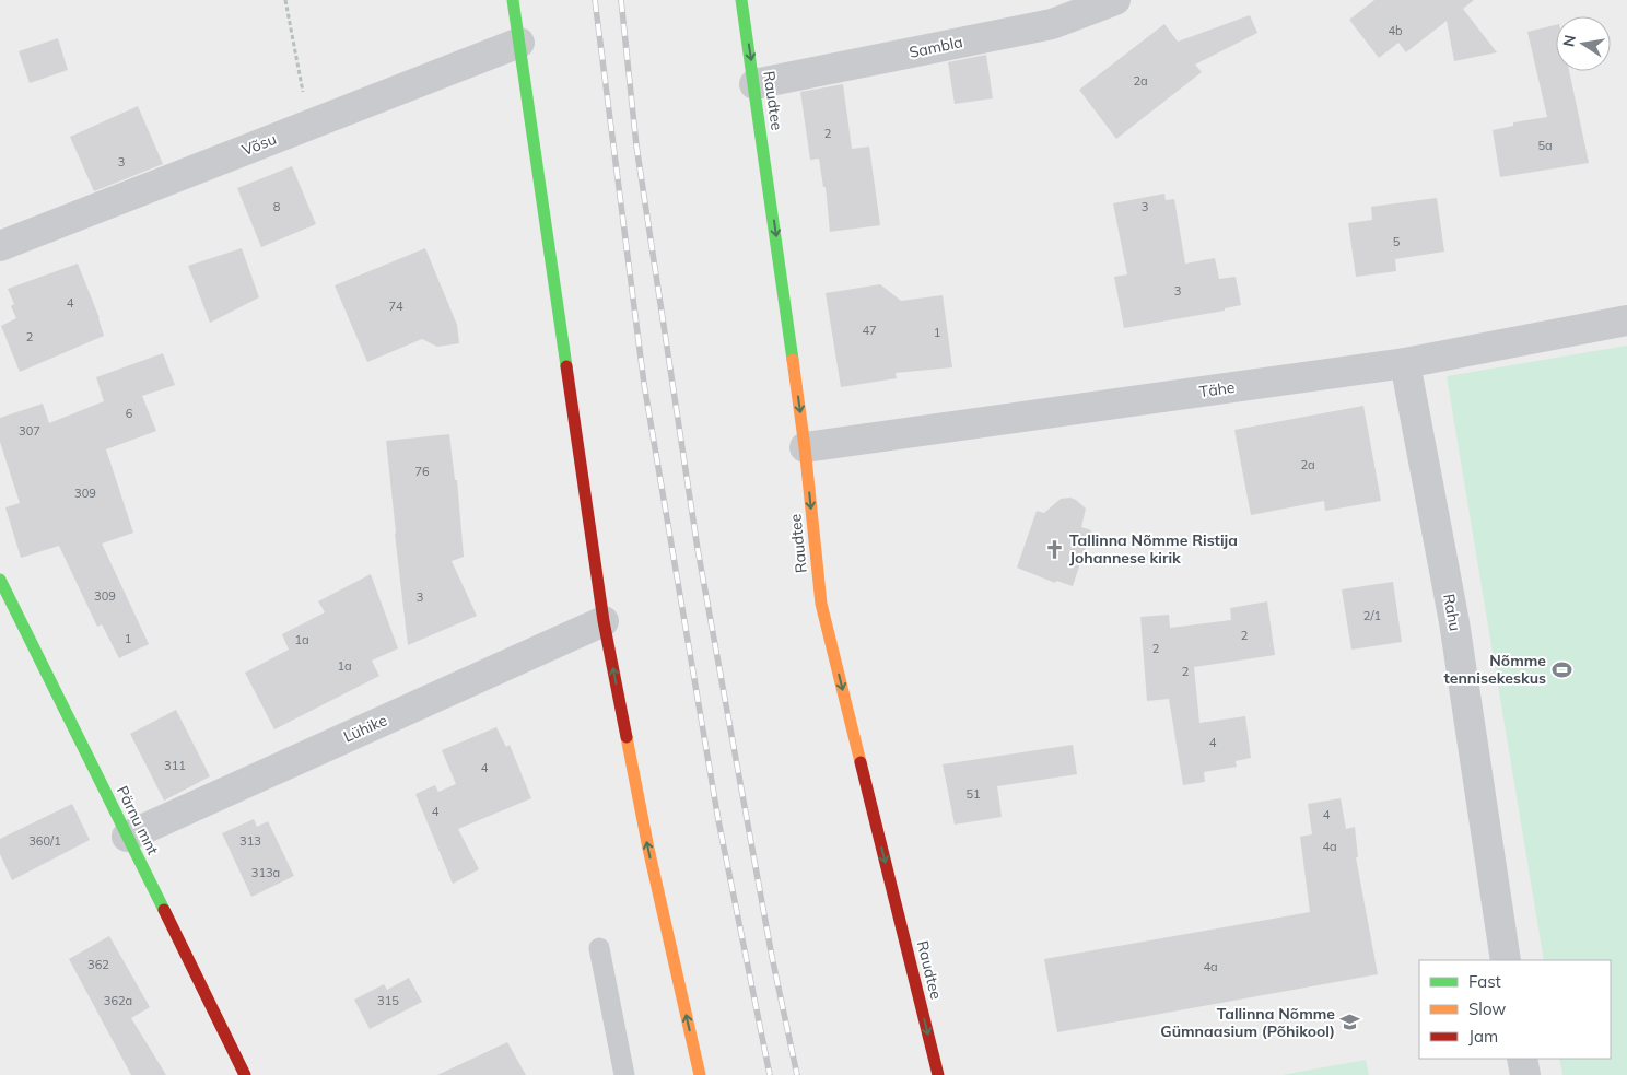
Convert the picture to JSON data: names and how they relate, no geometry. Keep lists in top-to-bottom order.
{
  "streets": {
    "street": [
      "Sambla",
      "Raudtee",
      "Võsu",
      "Tähe",
      "Rahu",
      "Lühike",
      "Pärnu mnt"
    ]
  },
  "crossings": [
    ["Sambla", "Raudtee"],
    ["Raudtee", "Tähe"],
    ["Tähe", "Rahu"],
    ["Lühike", "Pärnu mnt"]
  ],
  "one_way": ["Raudtee"],
  "places": {
    "church": ["Tallinna Nõmme Ristija Johannese kirik"],
    "sports": ["Nõmme tennisekeskus"],
    "school or university": ["Tallinna Nõmme Gümnaasium (Põhikool)"]
  },
  "house_numbers": [
    "4b",
    "2a",
    "2",
    "5a",
    "3",
    "8",
    "3",
    "5",
    "3",
    "4",
    "74",
    "47",
    "1",
    "2",
    "6",
    "307",
    "2a",
    "76",
    "309",
    "309",
    "3",
    "2/1",
    "2",
    "1",
    "1a",
    "2",
    "1a",
    "2",
    "4",
    "311",
    "4",
    "51",
    "4",
    "4",
    "360/1",
    "313",
    "4a",
    "313a",
    "362",
    "4a",
    "362a",
    "315"
  ],
  "legend": ["Fast", "Slow", "Jam"],
  "north": "left"
}
